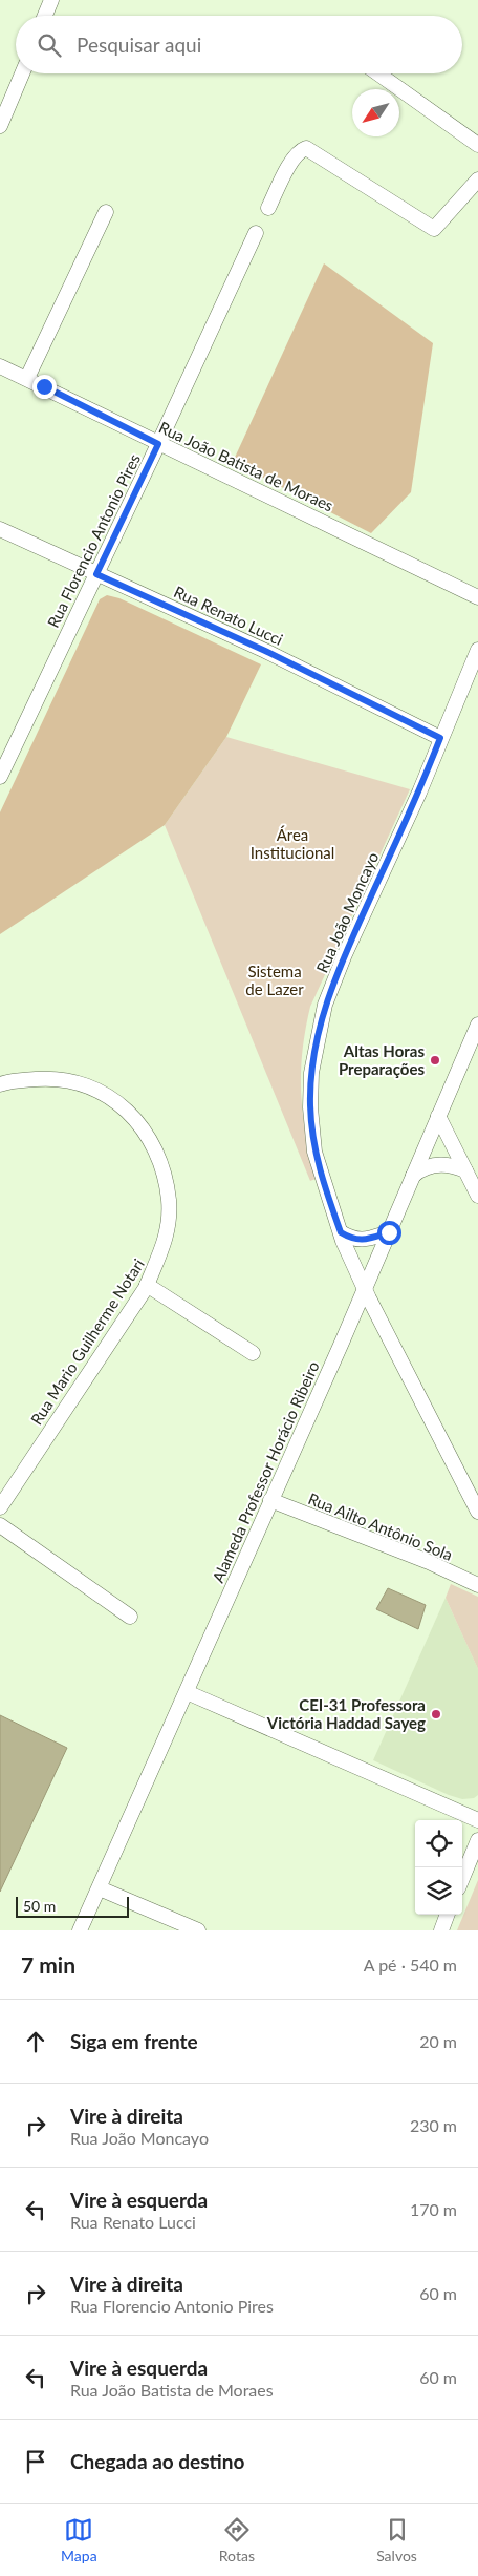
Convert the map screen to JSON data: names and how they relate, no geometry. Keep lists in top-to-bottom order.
{
  "streets": {
    "street": [
      "Rua João Batista de Moraes",
      "Rua Florencio Antonio Pires",
      "Rua Renato Lucci",
      "Rua João Moncayo",
      "Rua Mario Guilherme Notari",
      "Alameda Professor Horácio Ribeiro",
      "Rua Ailto Antônio Sola"
    ]
  },
  "crossings": [
    ["Rua João Batista de Moraes", "Rua Florencio Antonio Pires"],
    ["Rua Florencio Antonio Pires", "Rua Renato Lucci"],
    ["Rua Renato Lucci", "Rua João Moncayo"],
    ["Rua João Moncayo", "Alameda Professor Horácio Ribeiro"],
    ["Alameda Professor Horácio Ribeiro", "Rua Ailto Antônio Sola"]
  ],
  "parks": ["Área Institucional", "Sistema de Lazer"],
  "places": ["Altas Horas Preparações", "CEI-31 Professora Victória Haddad Sayeg"],
  "scale_bar": "50 m",
  "north": "bottom left",
  "page": {
    "search": "Pesquisar aqui",
    "scale": "50 m",
    "heading": ["7 min", "A pé · 540 m"],
    "list": [
      ["Siga em frente", "20 m"],
      ["Vire à direita", "Rua João Moncayo", "230 m"],
      ["Vire à esquerda", "Rua Renato Lucci", "170 m"],
      ["Vire à direita", "Rua Florencio Antonio Pires", "60 m"],
      ["Vire à esquerda", "Rua João Batista de Moraes", "60 m"],
      "Chegada ao destino"
    ],
    "nav": ["Mapa", "Rotas", "Salvos"]
  }
}
